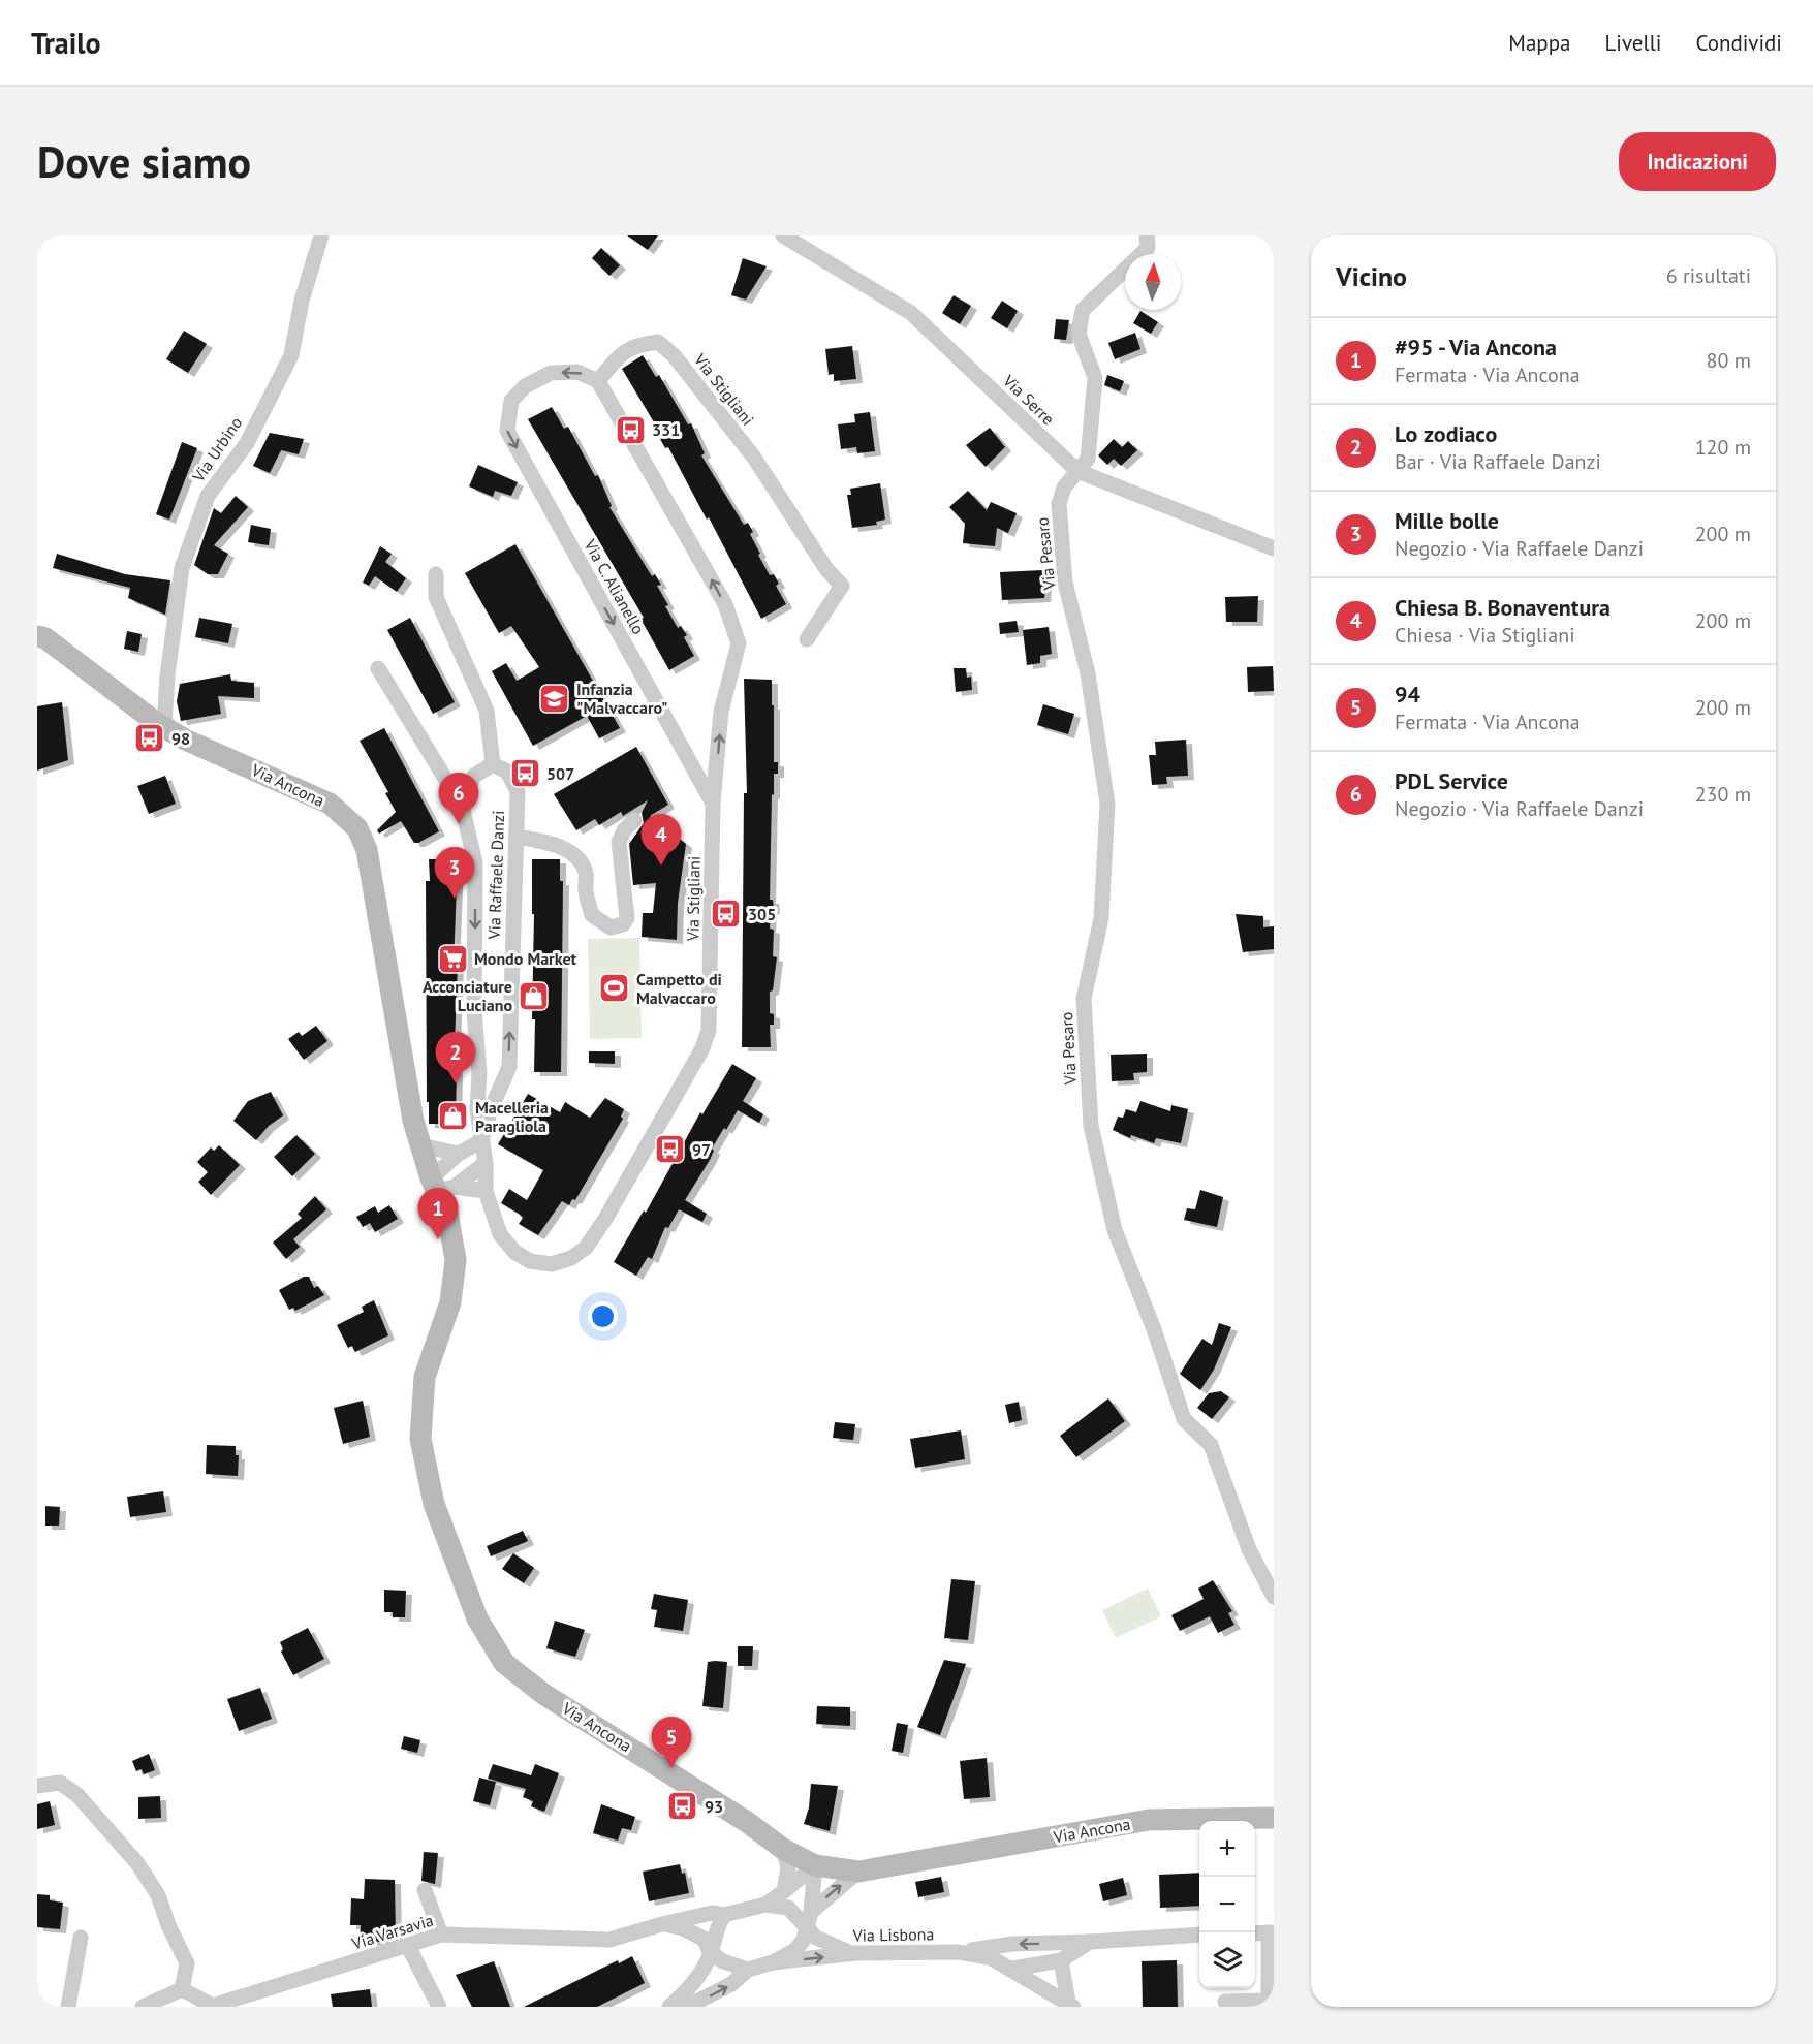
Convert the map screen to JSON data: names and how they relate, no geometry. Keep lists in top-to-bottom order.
{
  "streets": {
    "street": [
      "Via Stigliani",
      "Via Serre",
      "Via Urbino",
      "Via Pesaro",
      "Via C. Alianello",
      "Via Ancona",
      "Via Raffaele Danzi",
      "Via Varsavia",
      "Via Lisbona"
    ]
  },
  "crossings": [
    ["Via Stigliani", "Via C. Alianello"],
    ["Via Stigliani", "Via Raffaele Danzi"],
    ["Via Serre", "Via Pesaro"],
    ["Via Urbino", "Via Ancona"],
    ["Via Varsavia", "Via Lisbona"]
  ],
  "places": {
    "bus stop": [
      "331",
      "98",
      "507",
      "305",
      "97",
      "93"
    ],
    "school or university": ["Infanzia \"Malvaccaro\""],
    "supermarket": ["Mondo Market"],
    "sports": ["Campetto di Malvaccaro"],
    "shop": ["Acconciature Luciano", "Macelleria Paragliola"]
  },
  "north": "top",
  "page": {
    "header": "Trailo",
    "nav": ["Mappa", "Livelli", "Condividi"],
    "buttons": "Indicazioni",
    "title": "Dove siamo",
    "heading": ["Vicino", "6 risultati"],
    "list": [
      {
        "mark": "1",
        "name": "#95 - Via Ancona",
        "note": "Fermata · Via Ancona",
        "value": "80 m"
      },
      {
        "mark": "2",
        "name": "Lo zodiaco",
        "note": "Bar · Via Raffaele Danzi",
        "value": "120 m"
      },
      {
        "mark": "3",
        "name": "Mille bolle",
        "note": "Negozio · Via Raffaele Danzi",
        "value": "200 m"
      },
      {
        "mark": "4",
        "name": "Chiesa B. Bonaventura",
        "note": "Chiesa · Via Stigliani",
        "value": "200 m"
      },
      {
        "mark": "5",
        "name": "94",
        "note": "Fermata · Via Ancona",
        "value": "200 m"
      },
      {
        "mark": "6",
        "name": "PDL Service",
        "note": "Negozio · Via Raffaele Danzi",
        "value": "230 m"
      }
    ],
    "pins": [
      "6",
      "4",
      "3",
      "2",
      "1",
      "5"
    ],
    "map_buttons": ["+", "−"]
  }
}
